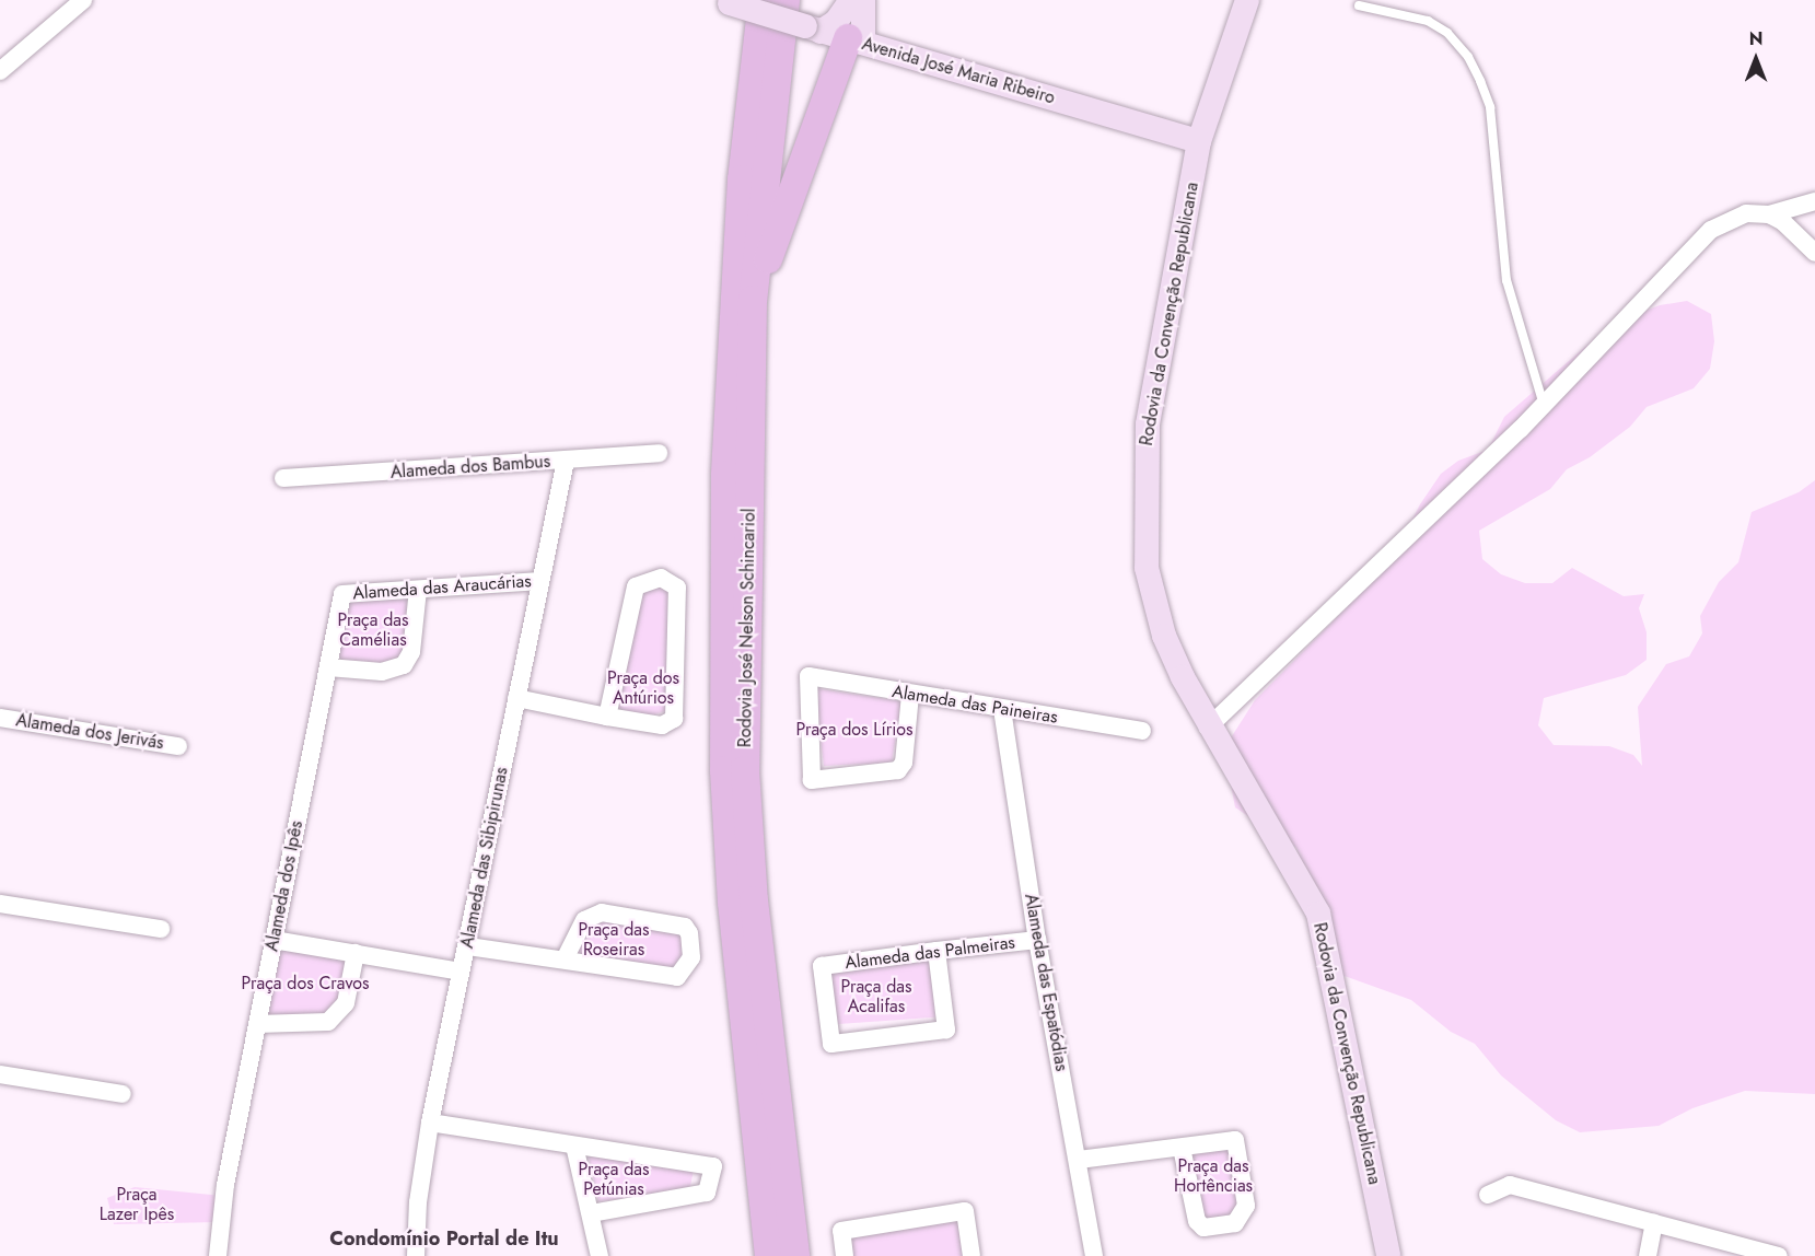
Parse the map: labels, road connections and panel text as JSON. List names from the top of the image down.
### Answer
{
  "streets": {
    "main road": ["Avenida José Maria Ribeiro", "Rodovia da Convenção Republicana", "Rodovia José Nelson Schincariol"],
    "street": [
      "Alameda dos Bambus",
      "Alameda das Araucárias",
      "Alameda das Paineiras",
      "Alameda dos Jerivás",
      "Alameda das Sibipirunas",
      "Alameda dos Ipês",
      "Alameda das Palmeiras",
      "Alameda das Espatódias"
    ]
  },
  "crossings": [
    ["Avenida José Maria Ribeiro", "Rodovia da Convenção Republicana"],
    ["Alameda dos Bambus", "Alameda das Sibipirunas"],
    ["Alameda das Araucárias", "Alameda das Sibipirunas"],
    ["Alameda das Araucárias", "Alameda dos Ipês"],
    ["Alameda das Paineiras", "Alameda das Espatódias"],
    ["Alameda das Palmeiras", "Alameda das Espatódias"]
  ],
  "districts": ["Condomínio Portal de Itu"],
  "parks": [
    "Praça das Camélias",
    "Praça dos Antúrios",
    "Praça dos Lírios",
    "Praça das Roseiras",
    "Praça dos Cravos",
    "Praça das Acalifas",
    "Praça das Hortências",
    "Praça das Petúnias",
    "Praça Lazer Ipês"
  ],
  "north": "top"
}
